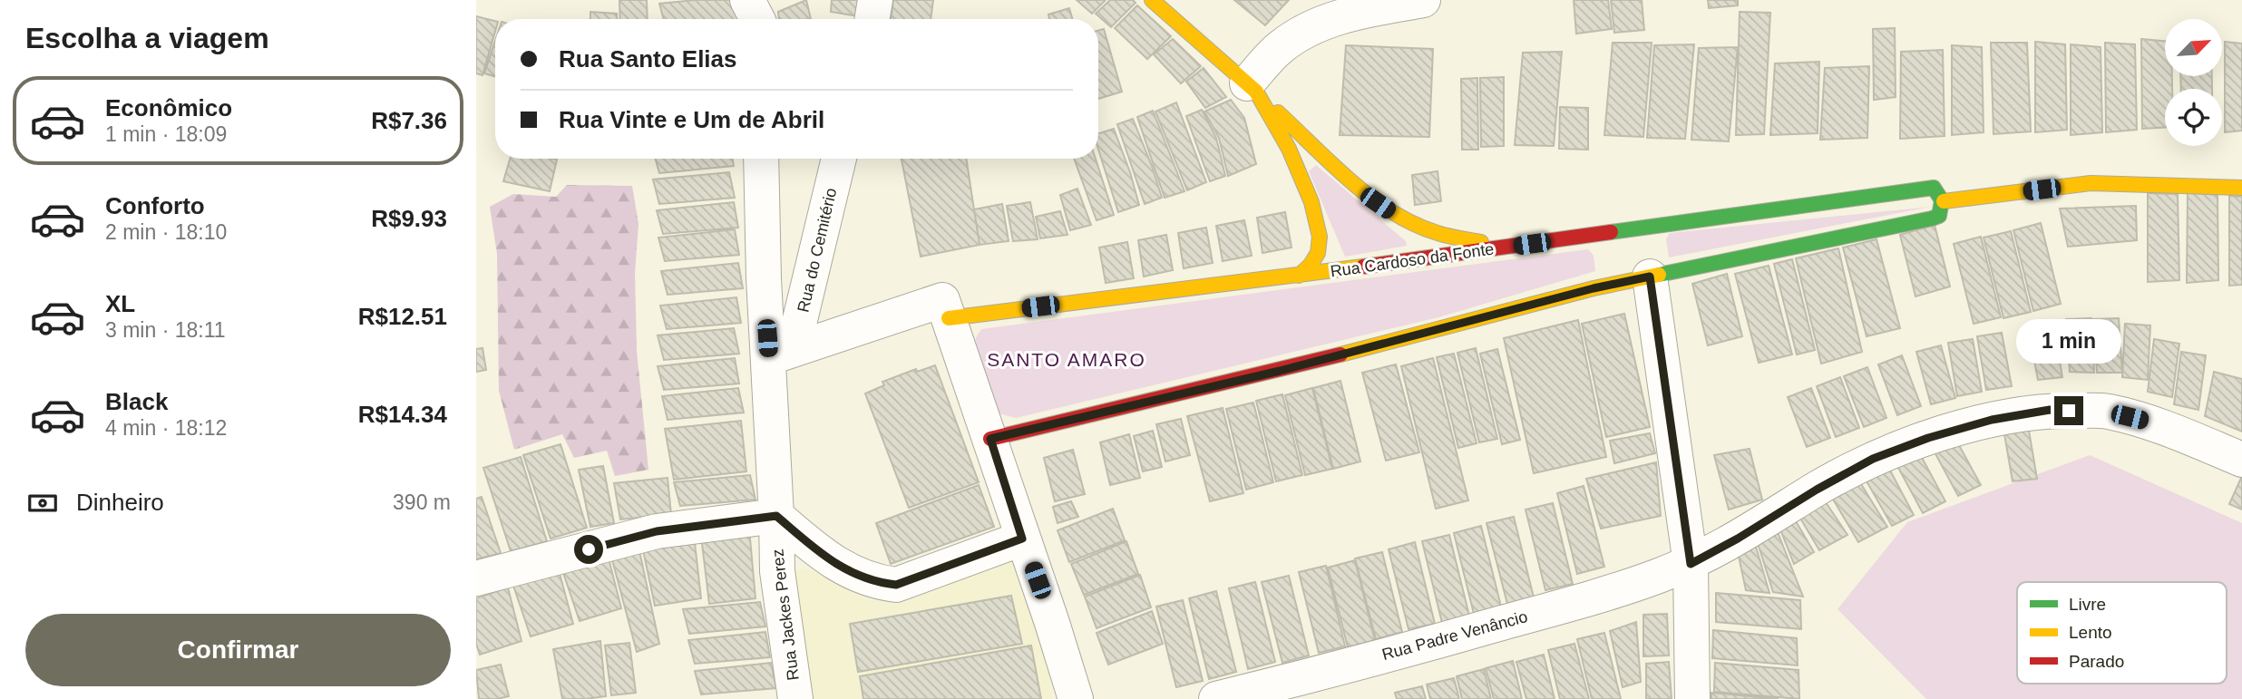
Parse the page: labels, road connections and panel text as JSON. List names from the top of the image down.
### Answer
{
  "streets": {
    "main road": ["Rua Cardoso da Fonte"],
    "street": ["Rua do Cemitério", "Rua Jackes Perez", "Rua Padre Venâncio"]
  },
  "crossings": [
    ["Rua do Cemitério", "Rua Jackes Perez"]
  ],
  "districts": ["SANTO AMARO"],
  "legend": ["Livre", "Lento", "Parado"],
  "north": "top right",
  "page": {
    "heading": "Escolha a viagem",
    "banner": ["Rua Santo Elias", "Rua Vinte e Um de Abril"],
    "list": [
      {
        "name": "Econômico",
        "note": "1 min · 18:09",
        "value": "R$7.36"
      },
      {
        "name": "Conforto",
        "note": "2 min · 18:10",
        "value": "R$9.93"
      },
      {
        "name": "XL",
        "note": "3 min · 18:11",
        "value": "R$12.51"
      },
      {
        "name": "Black",
        "note": "4 min · 18:12",
        "value": "R$14.34"
      }
    ],
    "bubble": "1 min",
    "pay": ["Dinheiro", "390 m"],
    "buttons": "Confirmar"
  }
}
